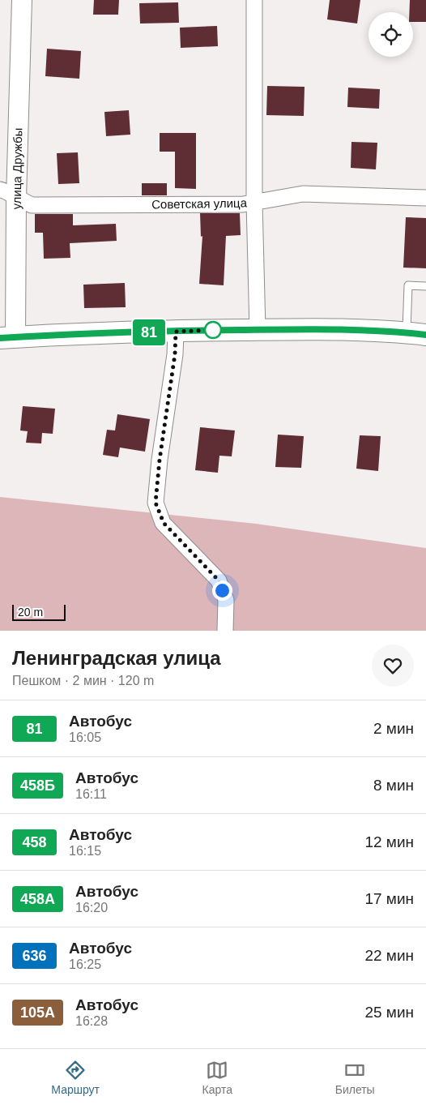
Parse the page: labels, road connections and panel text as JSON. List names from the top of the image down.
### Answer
{
  "streets": {
    "street": ["улица Дружбы", "Советская улица"]
  },
  "crossings": [
    ["улица Дружбы", "Советская улица"]
  ],
  "lines": ["bus line 81"],
  "scale_bar": "20 m",
  "page": {
    "on_map": "81",
    "scale": "20 m",
    "heading": ["Ленинградская улица", "Пешком · 2 мин · 120 m"],
    "list": [
      {
        "mark": "81",
        "name": "Автобус",
        "note": "16:05",
        "value": "2 мин"
      },
      {
        "mark": "458Б",
        "name": "Автобус",
        "note": "16:11",
        "value": "8 мин"
      },
      {
        "mark": "458",
        "name": "Автобус",
        "note": "16:15",
        "value": "12 мин"
      },
      {
        "mark": "458А",
        "name": "Автобус",
        "note": "16:20",
        "value": "17 мин"
      },
      {
        "mark": "636",
        "name": "Автобус",
        "note": "16:25",
        "value": "22 мин"
      },
      {
        "mark": "105А",
        "name": "Автобус",
        "note": "16:28",
        "value": "25 мин"
      }
    ],
    "tabs": ["Маршрут", "Карта", "Билеты"]
  }
}
